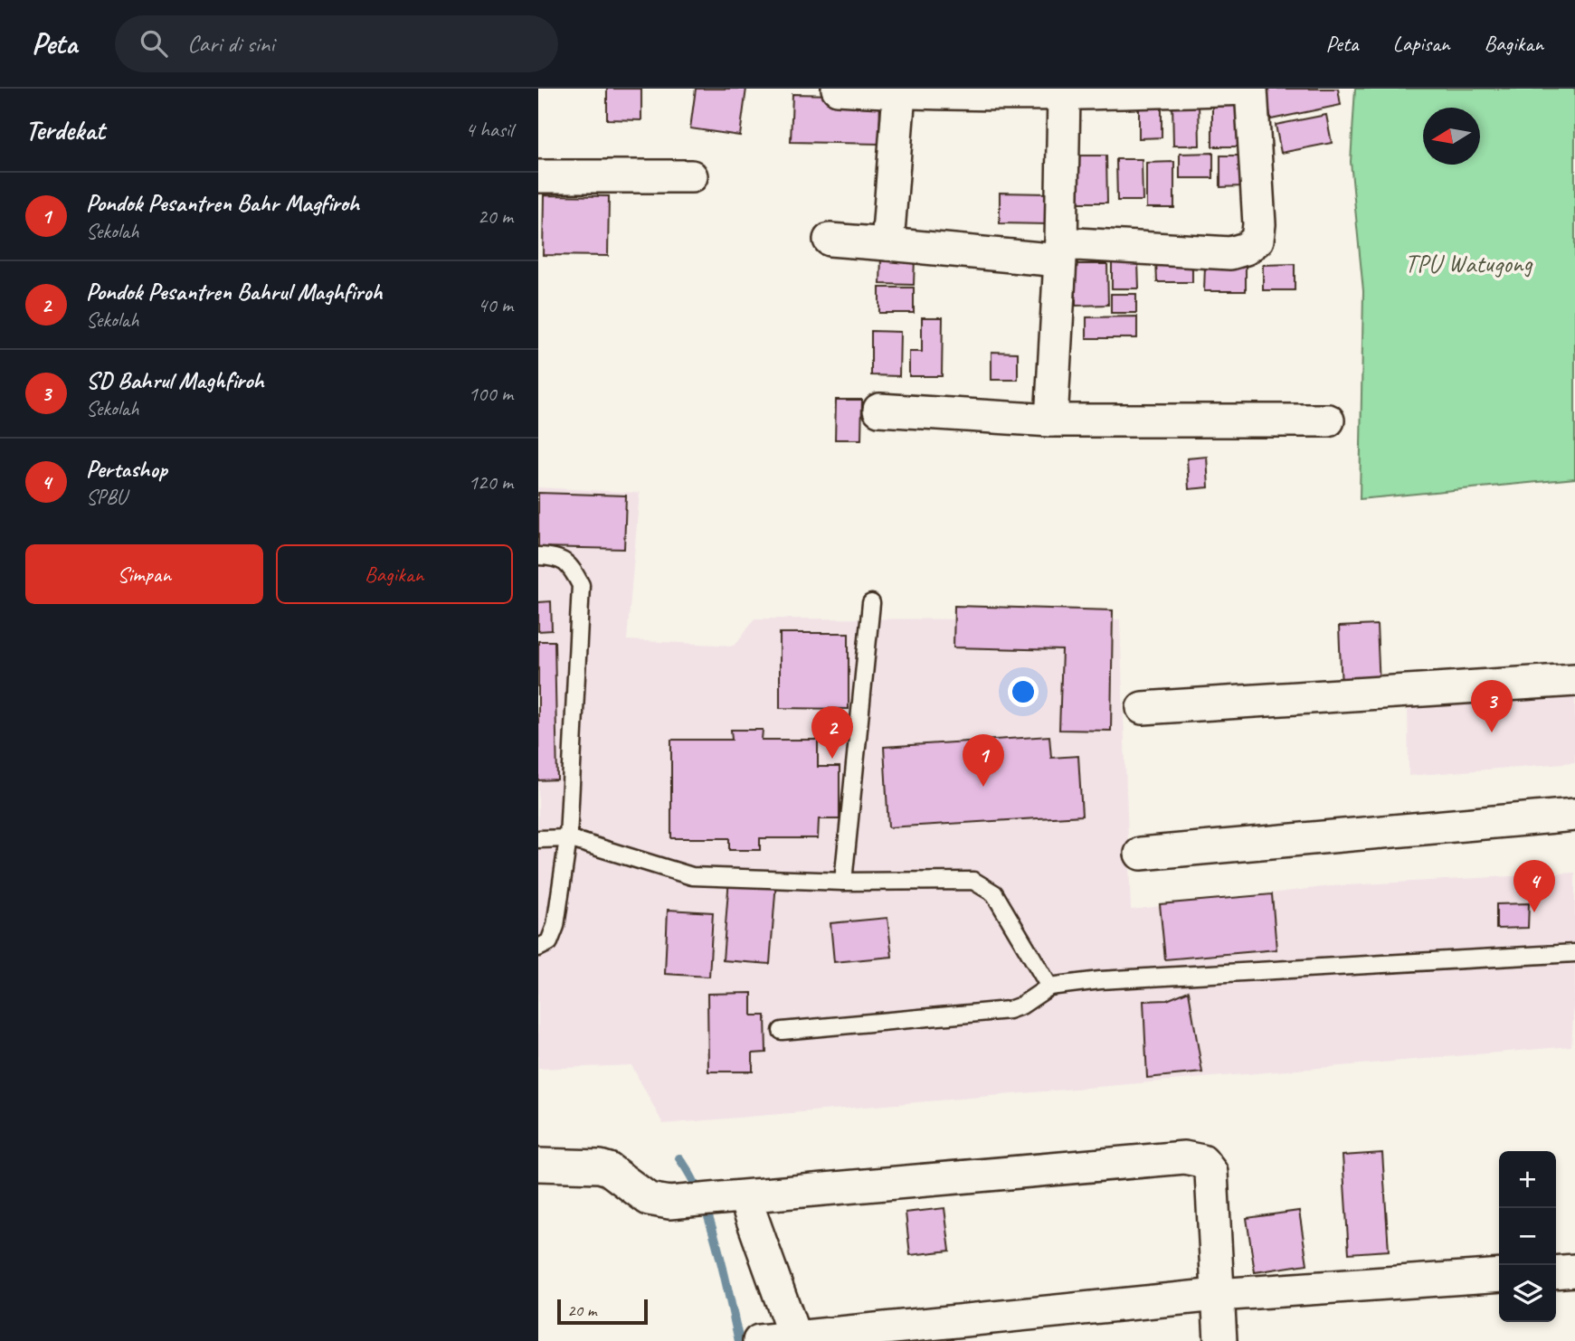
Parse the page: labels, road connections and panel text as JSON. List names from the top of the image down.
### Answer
{
  "parks": ["TPU Watugong"],
  "scale_bar": "20 m",
  "north": "left",
  "page": {
    "header": "Peta",
    "search": "Cari di sini",
    "nav": ["Peta", "Lapisan", "Bagikan"],
    "heading": ["Terdekat", "4 hasil"],
    "list": [
      {
        "mark": "1",
        "name": "Pondok Pesantren Bahr Magfiroh",
        "note": "Sekolah",
        "value": "20 m"
      },
      {
        "mark": "2",
        "name": "Pondok Pesantren Bahrul Maghfiroh",
        "note": "Sekolah",
        "value": "40 m"
      },
      {
        "mark": "3",
        "name": "SD Bahrul Maghfiroh",
        "note": "Sekolah",
        "value": "100 m"
      },
      {
        "mark": "4",
        "name": "Pertashop",
        "note": "SPBU",
        "value": "120 m"
      }
    ],
    "buttons": ["Simpan", "Bagikan"],
    "pins": [
      "3",
      "2",
      "1",
      "4"
    ],
    "map_buttons": ["+", "−"],
    "scale": "20 m"
  }
}
